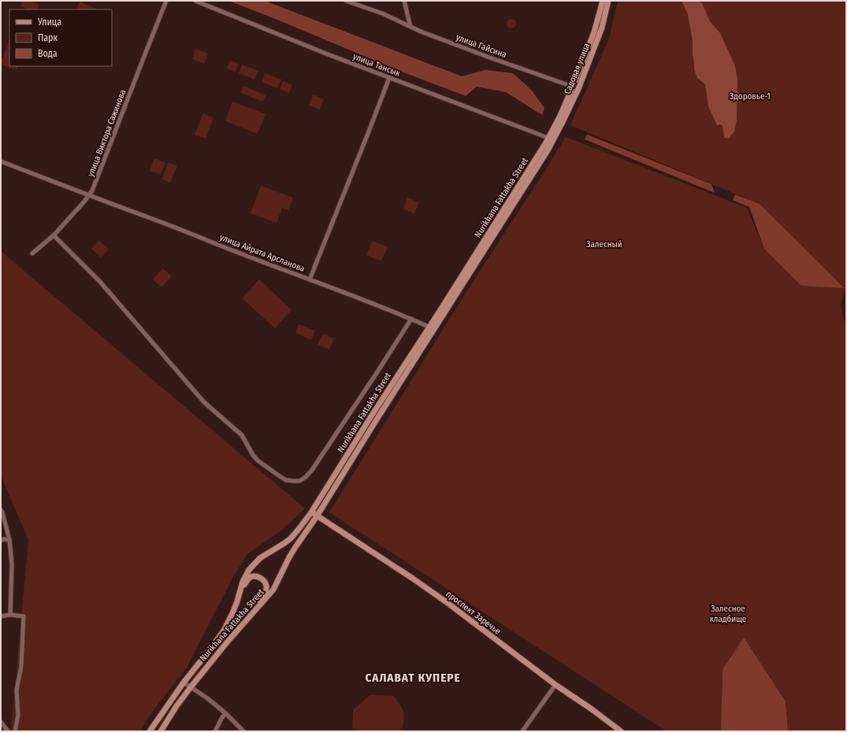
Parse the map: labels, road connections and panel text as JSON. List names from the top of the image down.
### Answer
{
  "streets": {
    "street": [
      "улица Гайсина",
      "улица Тансык",
      "Садовая улица",
      "улица Виктора Сажинова",
      "Nurikhana Fattakha Street",
      "улица Айрата Арсланова",
      "проспект Заречье"
    ]
  },
  "crossings": [
    ["улица Гайсина", "Садовая улица"],
    ["улица Тансык", "Садовая улица"],
    ["улица Тансык", "Nurikhana Fattakha Street"],
    ["Садовая улица", "Nurikhana Fattakha Street"],
    ["улица Виктора Сажинова", "улица Айрата Арсланова"],
    ["Nurikhana Fattakha Street", "улица Айрата Арсланова"],
    ["Nurikhana Fattakha Street", "проспект Заречье"]
  ],
  "districts": ["САЛАВАТ КУПЕРЕ"],
  "parks": ["Здоровье-1", "Залесный", "Залесное кладбище"],
  "legend": ["Улица", "Парк", "Вода"]
}
